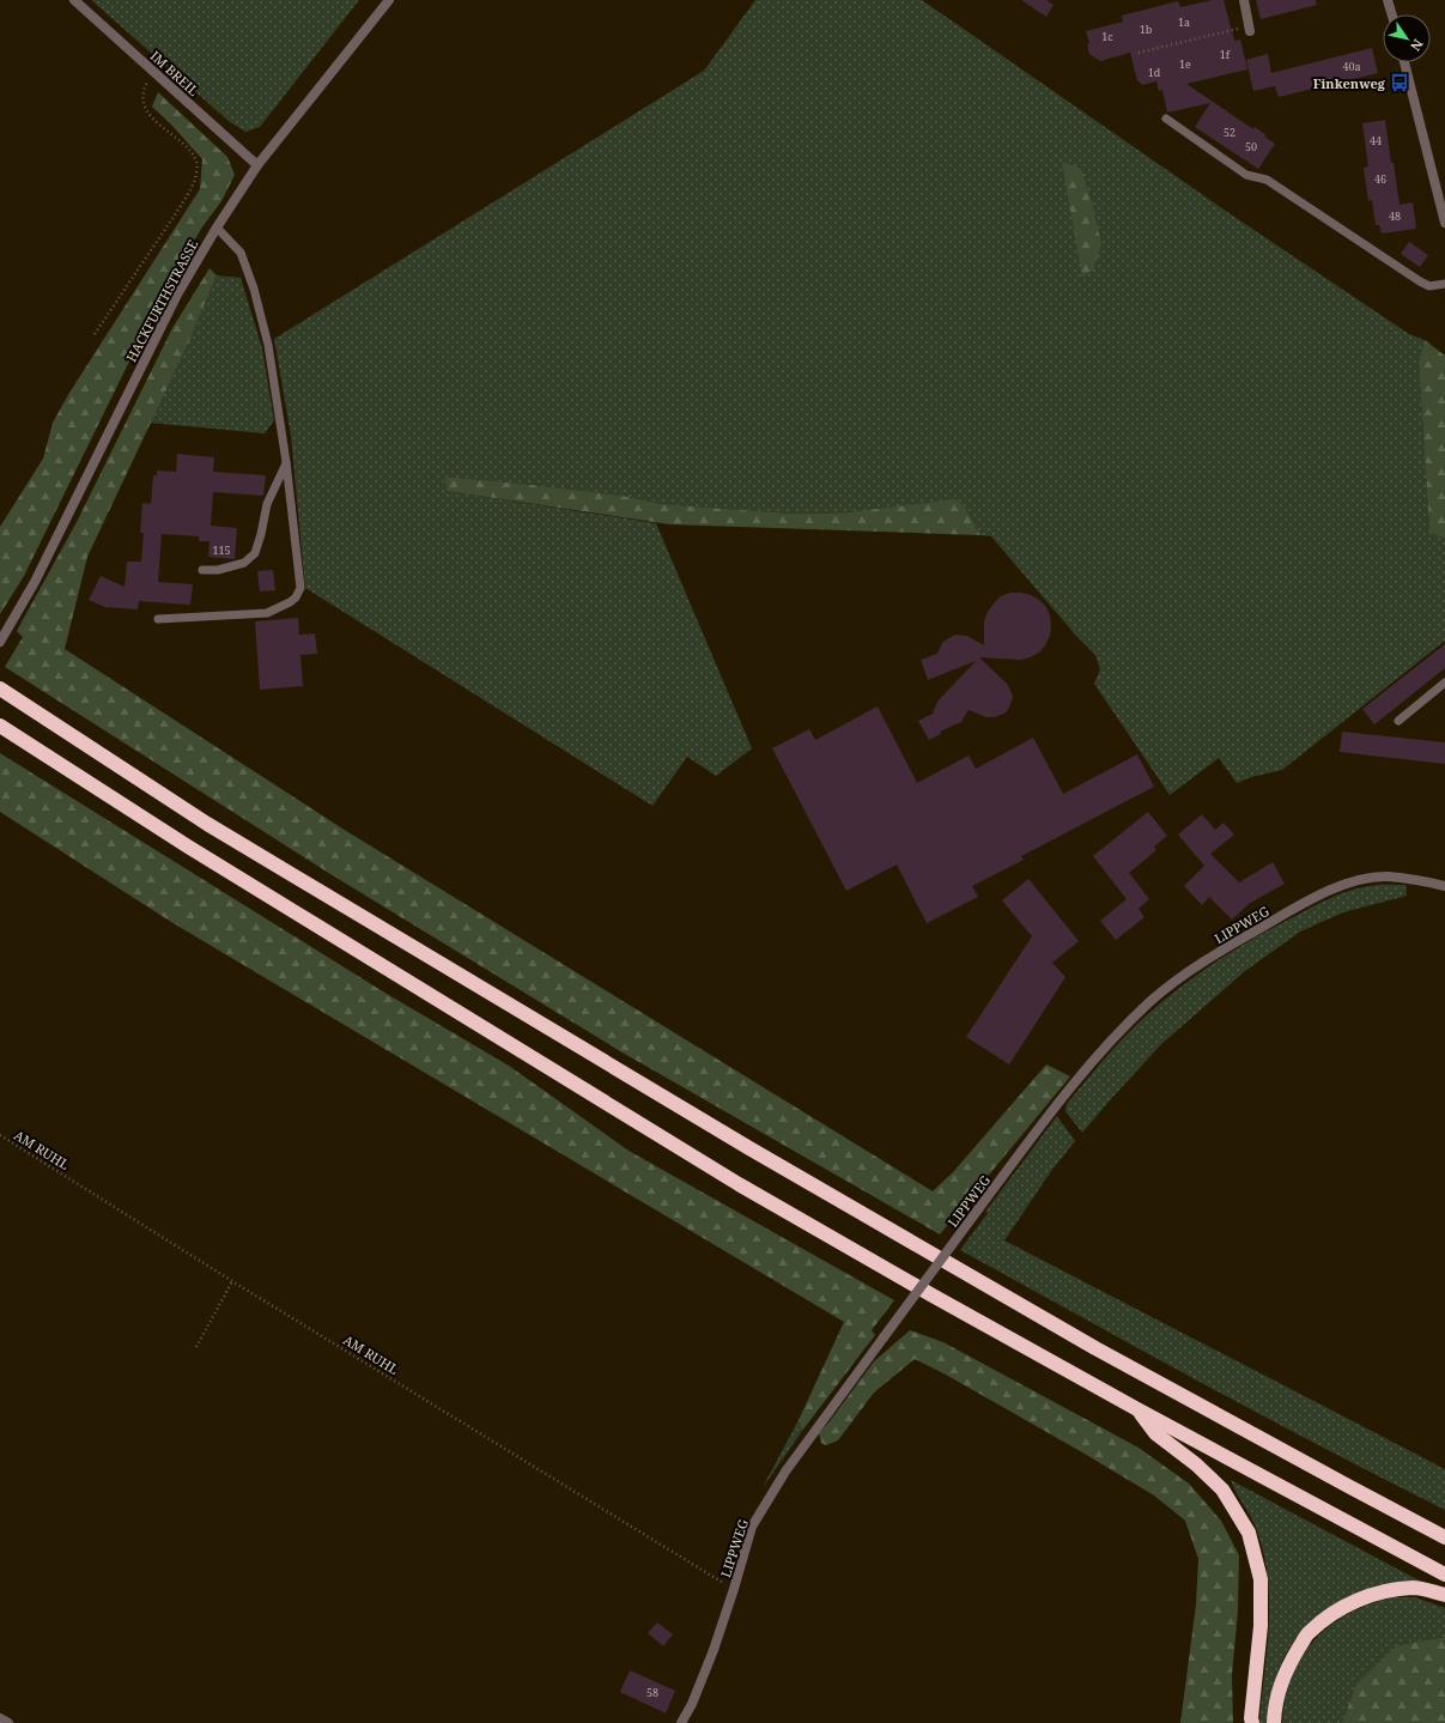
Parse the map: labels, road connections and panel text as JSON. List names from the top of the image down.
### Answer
{
  "streets": {
    "street": ["IM BREIL", "HACKFURTHSTRASSE", "LIPPWEG"],
    "path": ["AM RUHL"]
  },
  "crossings": [
    ["IM BREIL", "HACKFURTHSTRASSE"],
    ["LIPPWEG", "AM RUHL"]
  ],
  "places": {
    "bus stop": ["Finkenweg"]
  },
  "house_numbers": [
    "1a",
    "1b",
    "1c",
    "1f",
    "1e",
    "40a",
    "1d",
    "52",
    "44",
    "50",
    "46",
    "48",
    "115",
    "58"
  ],
  "north": "bottom right"
}
